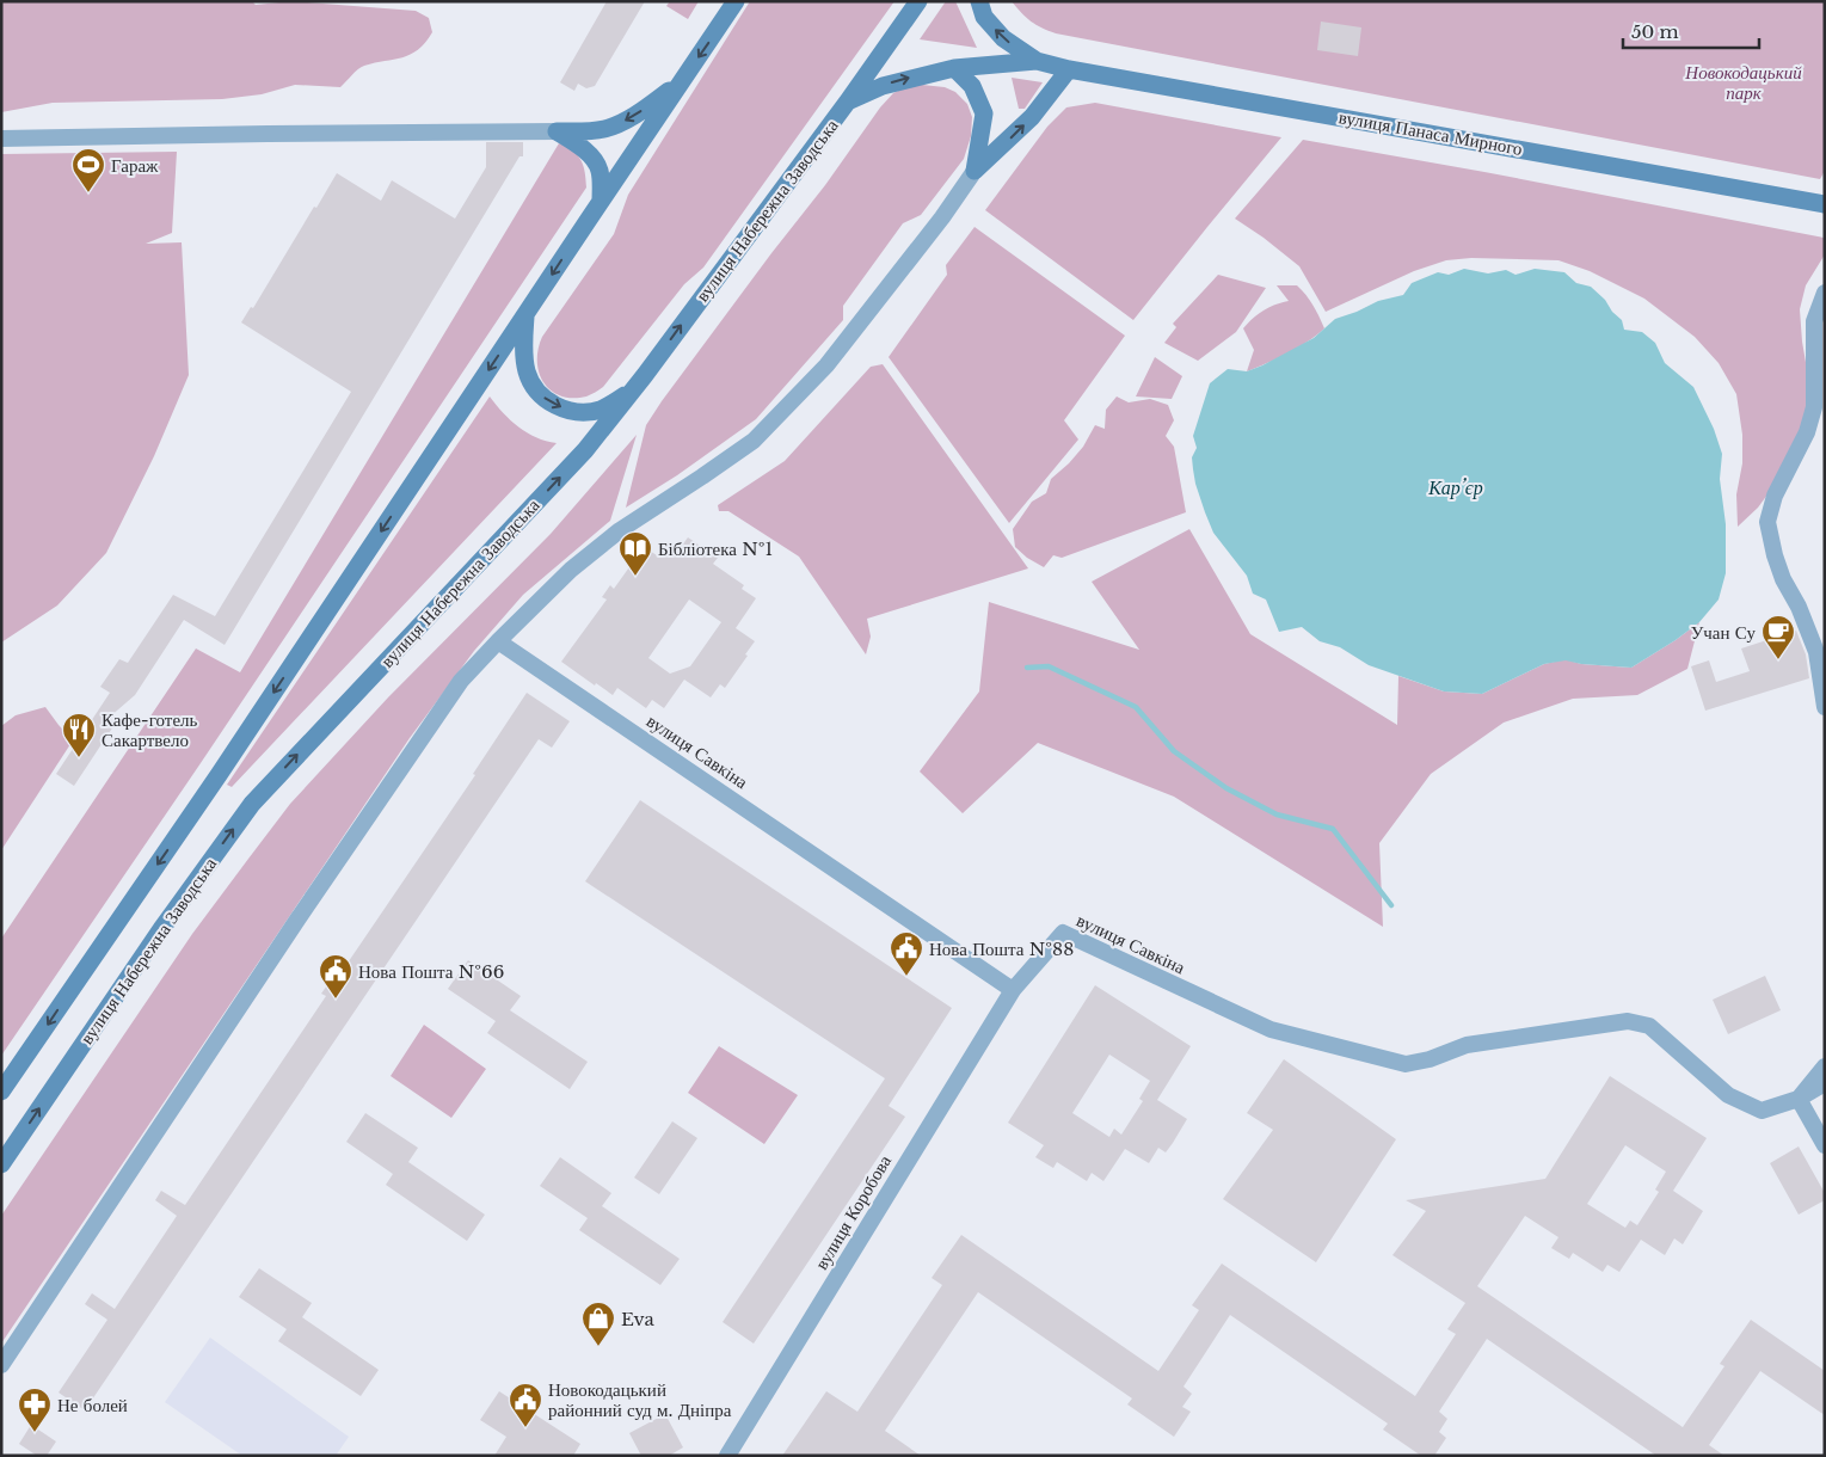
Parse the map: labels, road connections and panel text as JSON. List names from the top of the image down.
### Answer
{
  "streets": {
    "main road": ["вулиця Панаса Мирного", "вулиця Набережна Заводська"],
    "street": ["вулиця Савкіна", "вулиця Коробова"]
  },
  "crossings": [
    ["вулиця Савкіна", "вулиця Коробова"]
  ],
  "water": ["Кар’єр"],
  "parks": ["Новокодацький парк"],
  "places": {
    "sports": ["Гараж"],
    "library": ["Бібліотека №1"],
    "cafe": ["Учан Су"],
    "restaurant": ["Кафе-готель Сакартвело"],
    "public building": ["Нова Пошта №88", "Нова Пошта №66", "Новокодацький районний суд м. Дніпра"],
    "shop": ["Eva"],
    "pharmacy": ["Не болей"]
  },
  "scale_bar": "50 m"
}
